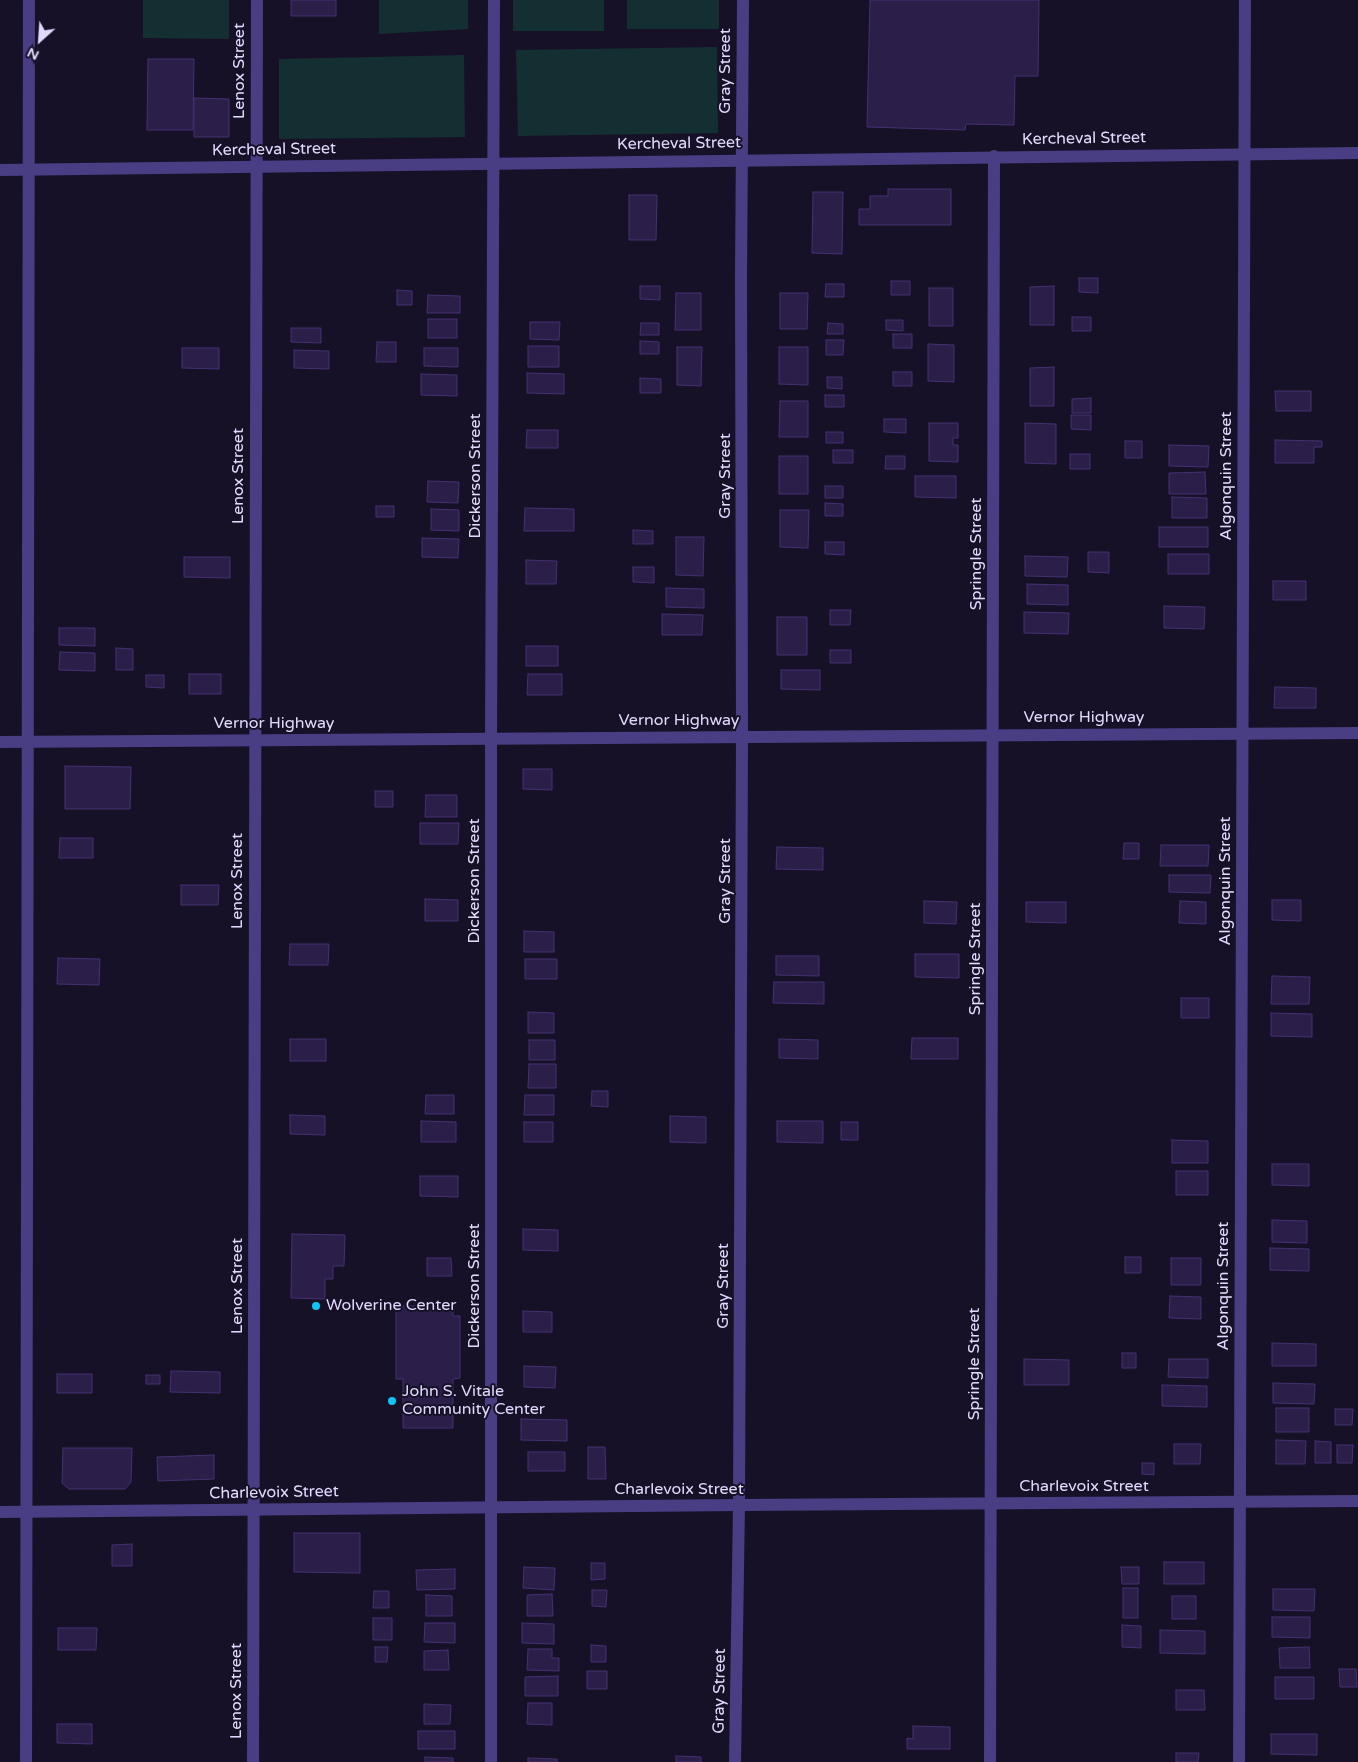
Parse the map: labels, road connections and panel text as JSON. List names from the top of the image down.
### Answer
{
  "streets": {
    "street": [
      "Lenox Street",
      "Gray Street",
      "Kercheval Street",
      "Dickerson Street",
      "Algonquin Street",
      "Springle Street",
      "Vernor Highway",
      "Charlevoix Street"
    ]
  },
  "crossings": [
    ["Lenox Street", "Kercheval Street"],
    ["Lenox Street", "Vernor Highway"],
    ["Lenox Street", "Charlevoix Street"],
    ["Gray Street", "Kercheval Street"],
    ["Gray Street", "Vernor Highway"],
    ["Gray Street", "Charlevoix Street"],
    ["Kercheval Street", "Dickerson Street"],
    ["Kercheval Street", "Algonquin Street"],
    ["Kercheval Street", "Springle Street"],
    ["Dickerson Street", "Vernor Highway"],
    ["Dickerson Street", "Charlevoix Street"],
    ["Algonquin Street", "Vernor Highway"],
    ["Algonquin Street", "Charlevoix Street"],
    ["Springle Street", "Vernor Highway"],
    ["Springle Street", "Charlevoix Street"]
  ],
  "places": ["Wolverine Center", "John S. Vitale Community Center"],
  "north": "bottom left"
}
